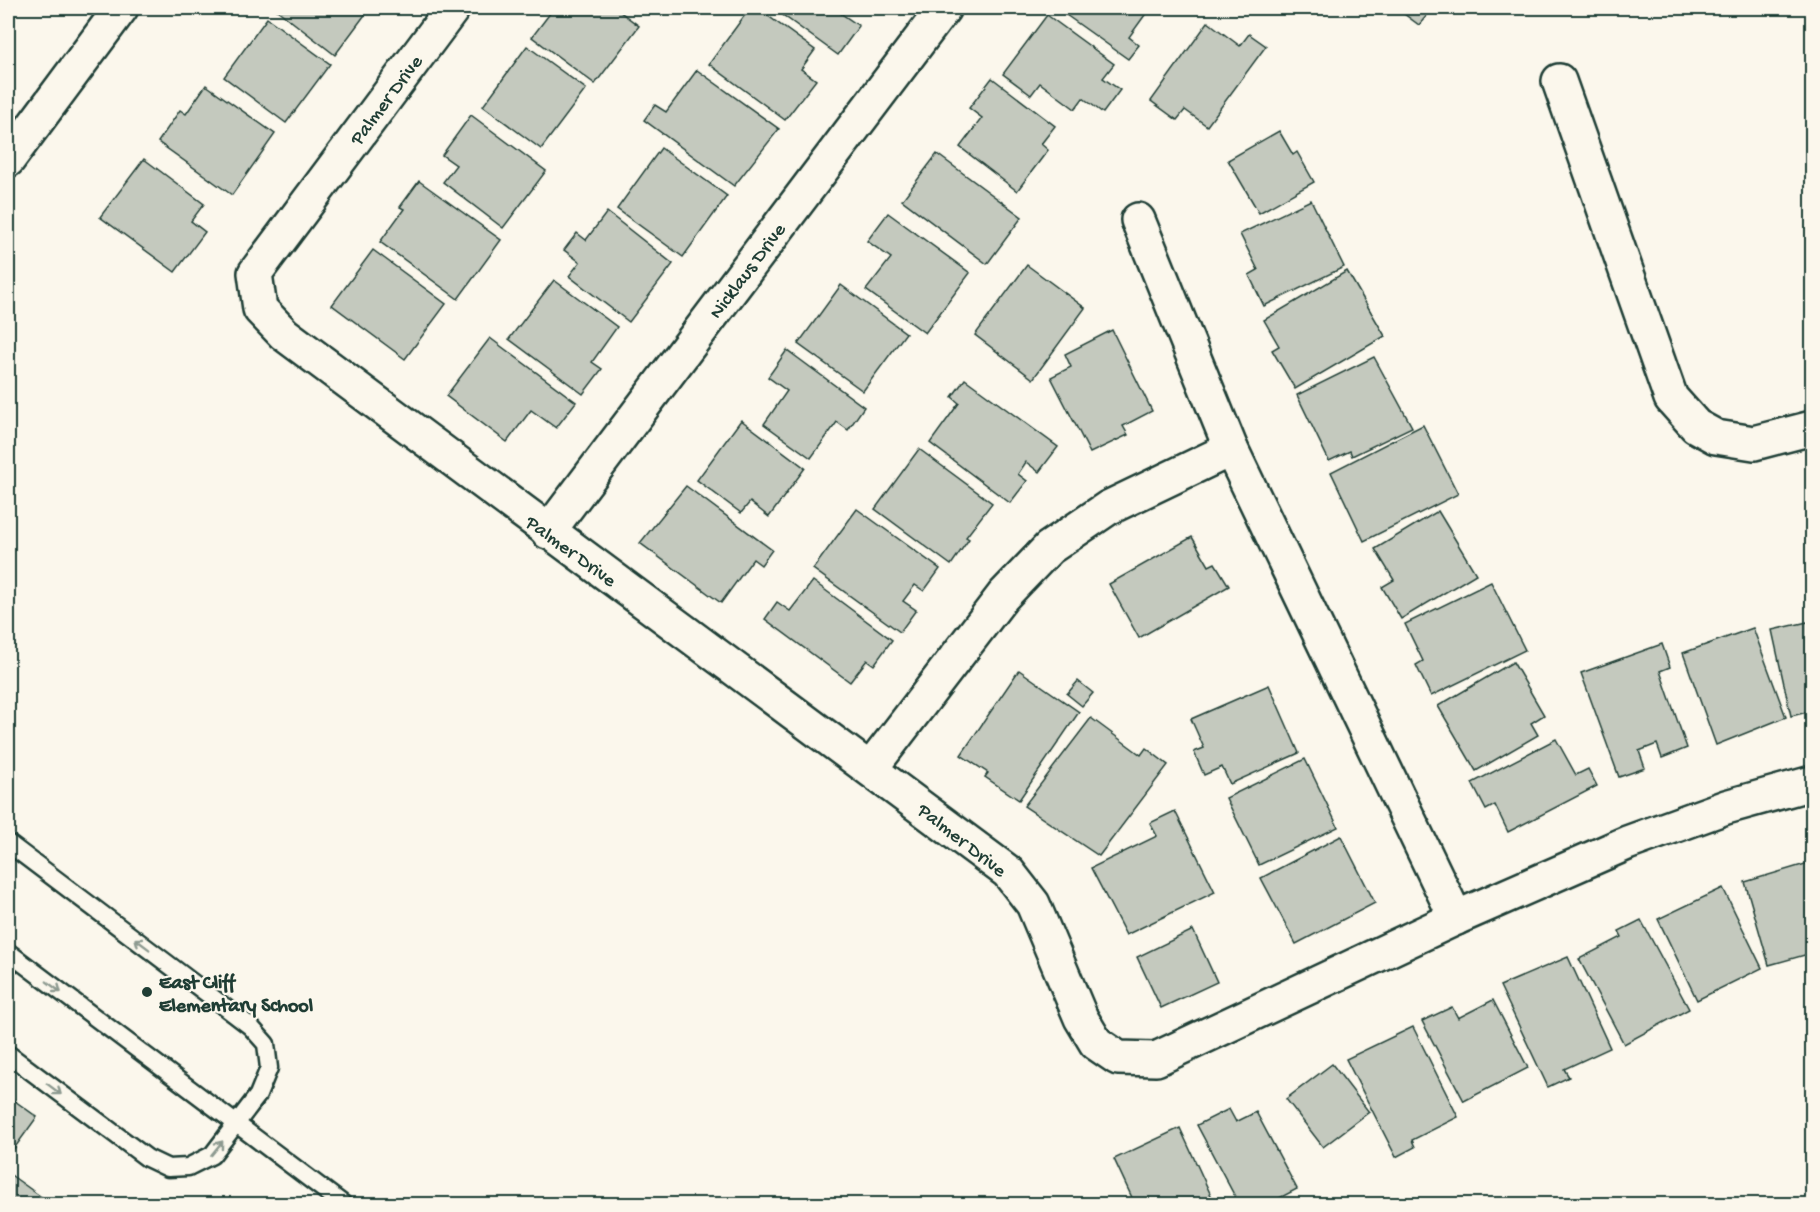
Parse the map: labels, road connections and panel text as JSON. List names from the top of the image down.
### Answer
{
  "streets": {
    "street": ["Palmer Drive", "Nicklaus Drive"]
  },
  "crossings": [
    ["Palmer Drive", "Nicklaus Drive"]
  ],
  "places": ["East Cliff Elementary School"]
}
